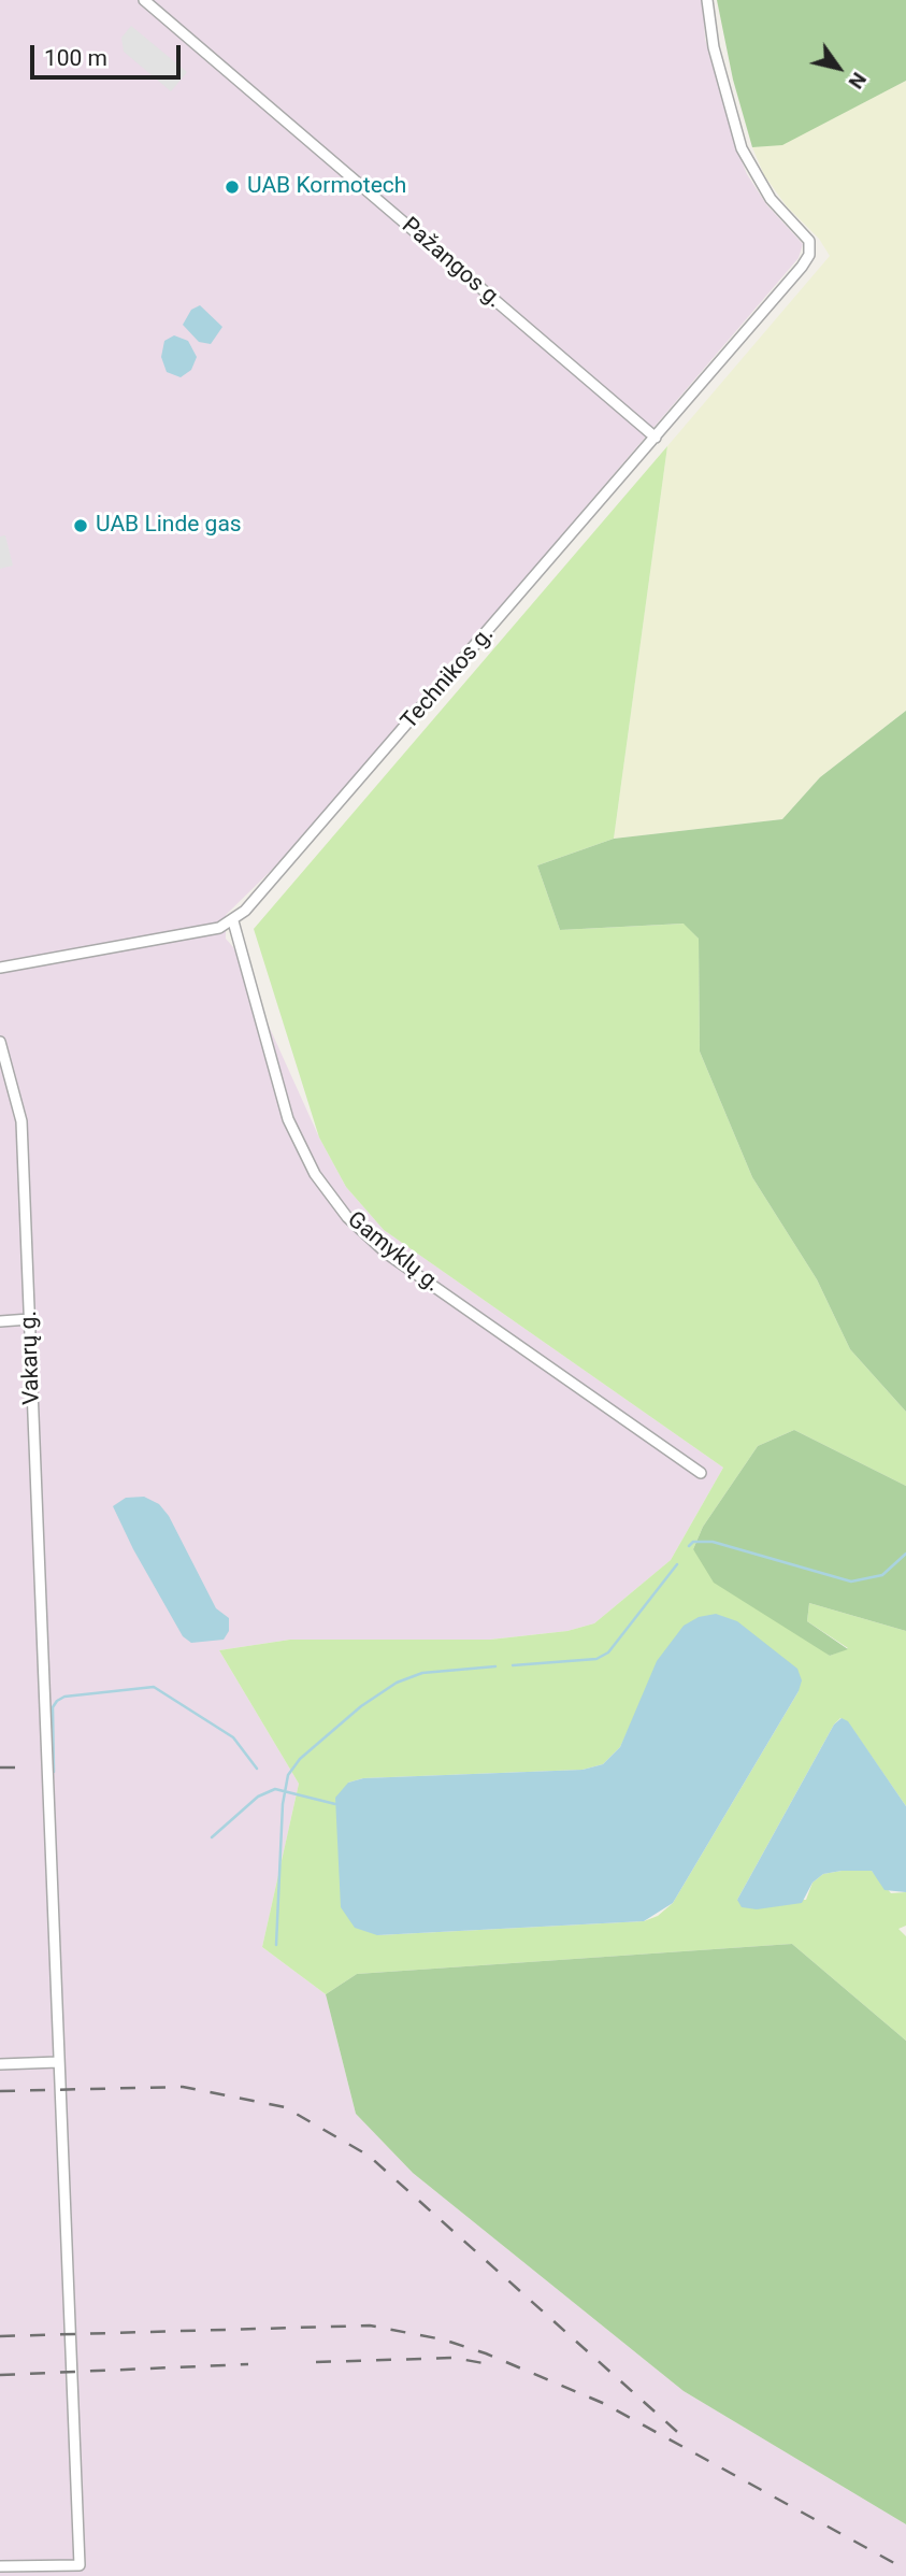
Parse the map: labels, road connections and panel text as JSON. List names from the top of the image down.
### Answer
{
  "streets": {
    "street": [
      "Pažangos g.",
      "Technikos g.",
      "Gamyklų g.",
      "Vakarų g."
    ]
  },
  "crossings": [
    ["Pažangos g.", "Technikos g."],
    ["Technikos g.", "Gamyklų g."]
  ],
  "places": ["UAB Kormotech", "UAB Linde gas"],
  "scale_bar": "100 m",
  "north": "bottom right"
}
